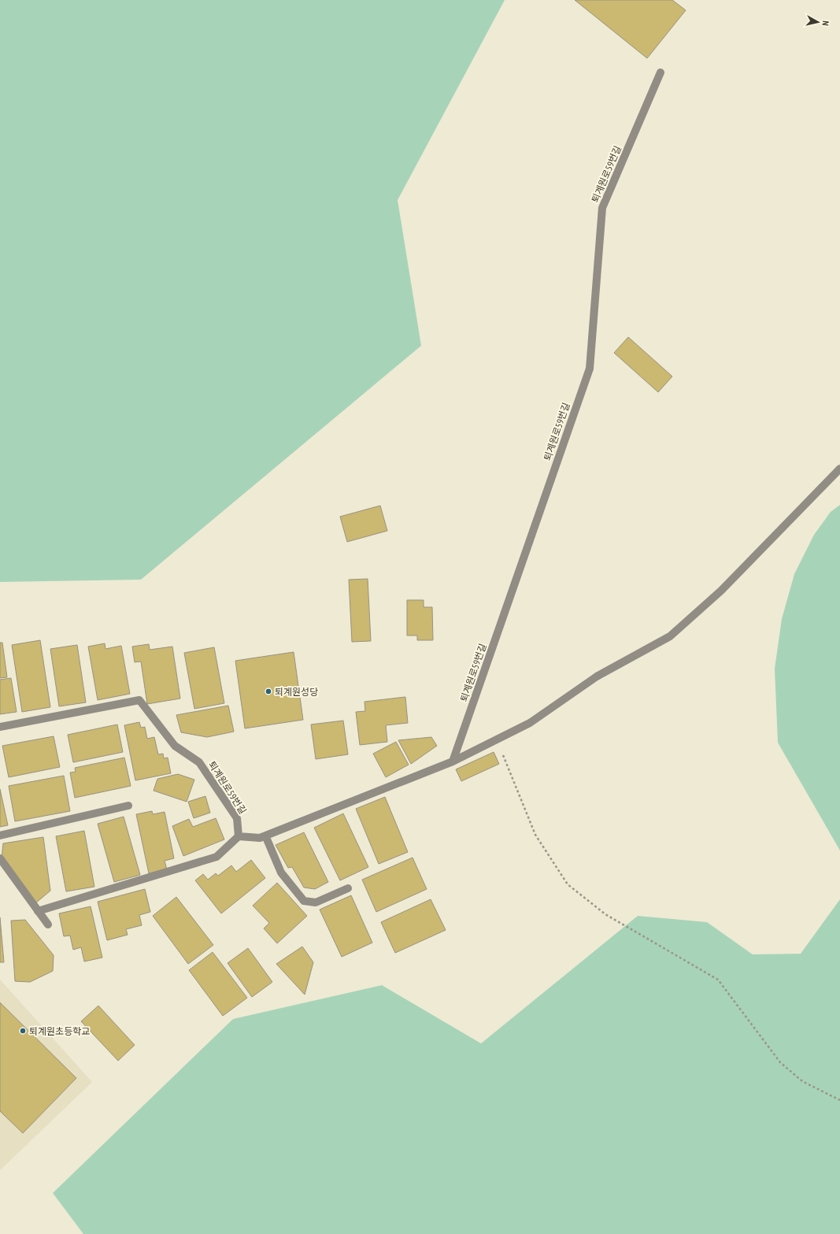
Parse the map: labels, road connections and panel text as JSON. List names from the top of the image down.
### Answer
{
  "streets": {
    "street": ["퇴계원로59번길"]
  },
  "places": ["퇴계원성당", "퇴계원초등학교"],
  "north": "right"
}
